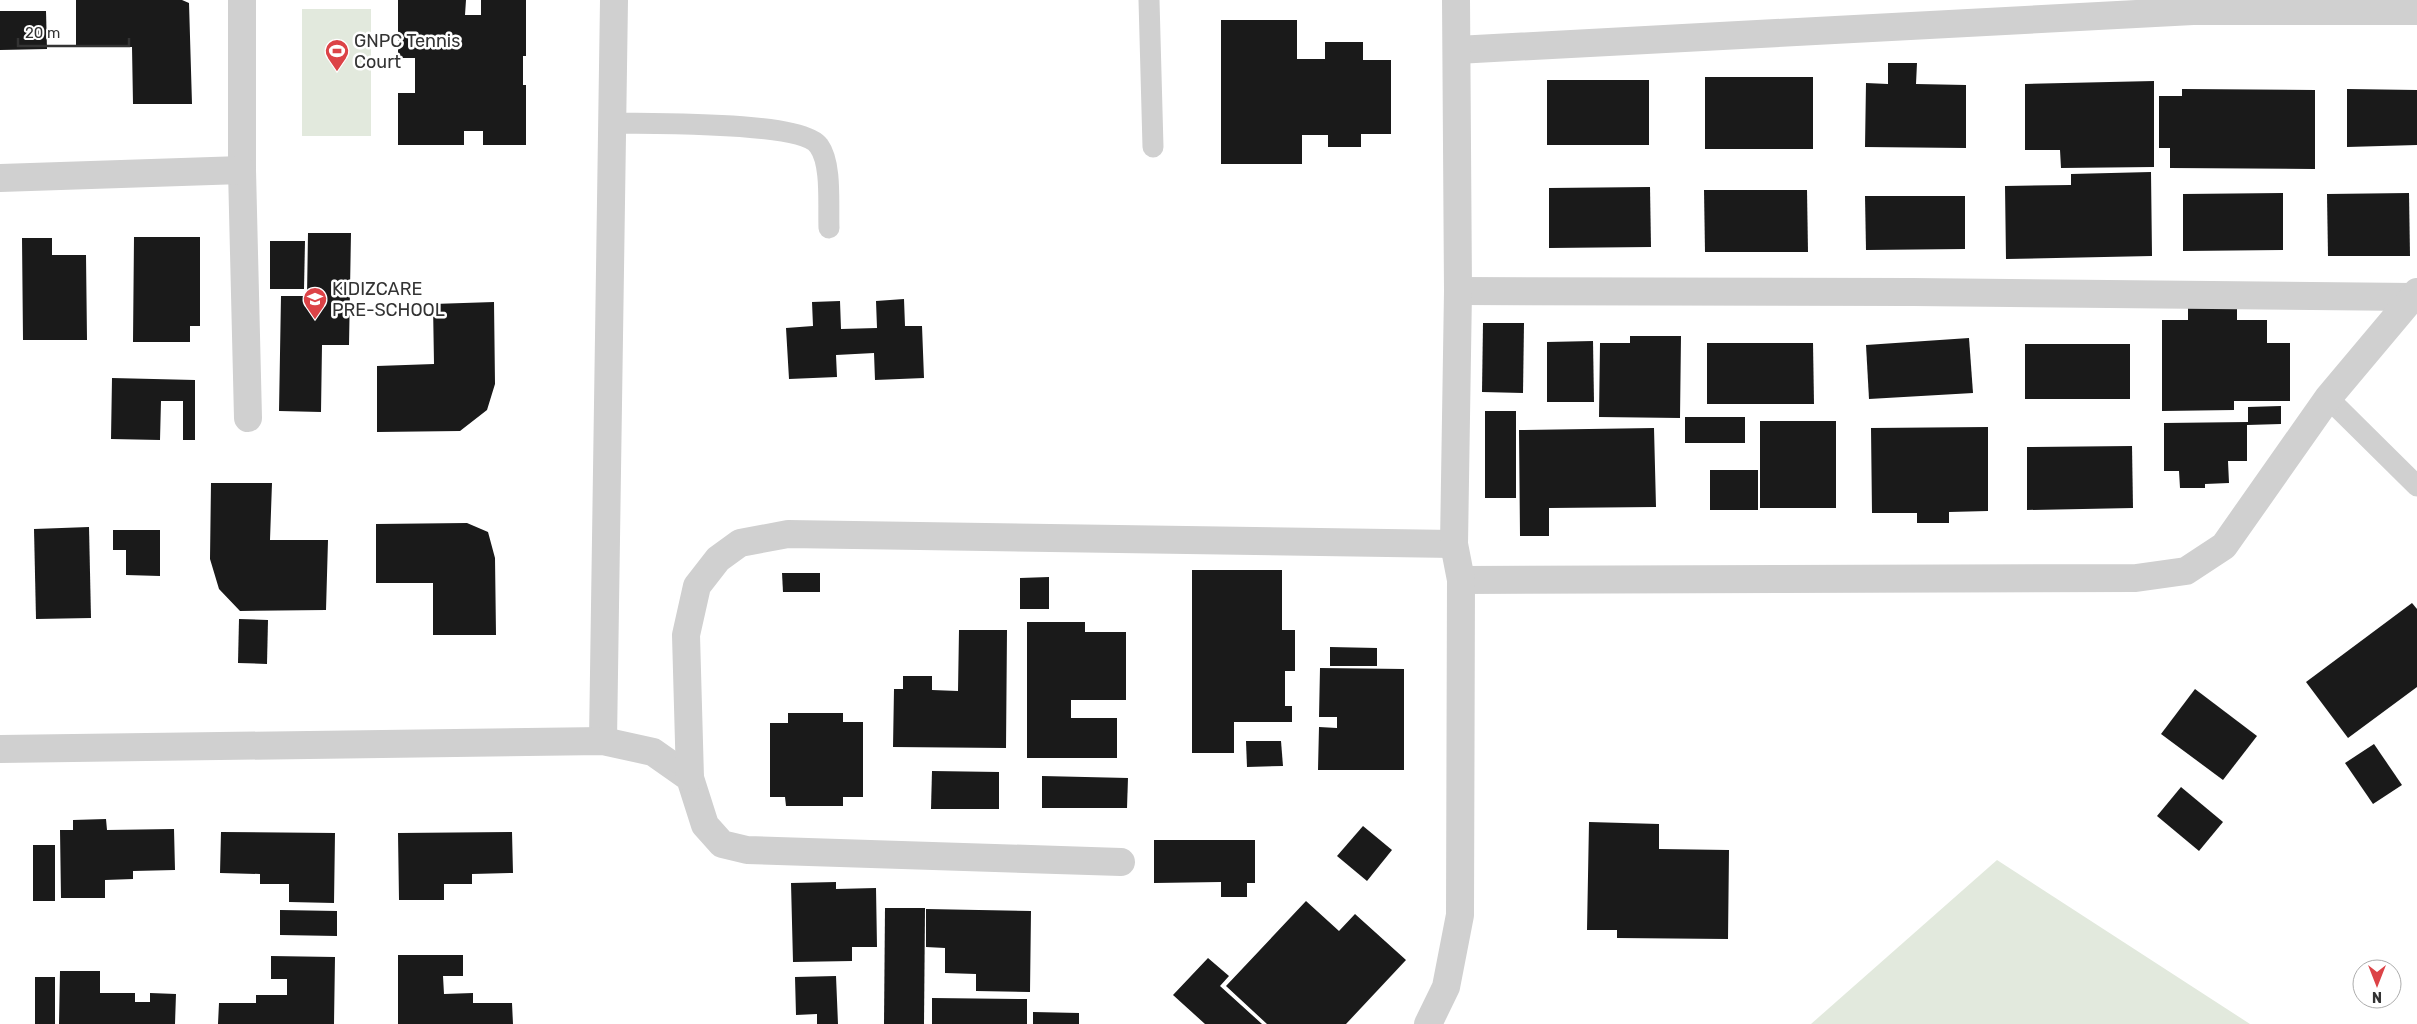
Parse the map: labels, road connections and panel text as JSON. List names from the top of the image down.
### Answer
{
  "places": {
    "sports": ["GNPC Tennis Court"],
    "school or university": ["KIDIZCARE PRE-SCHOOL"]
  },
  "scale_bar": "20 m",
  "north": "bottom"
}
